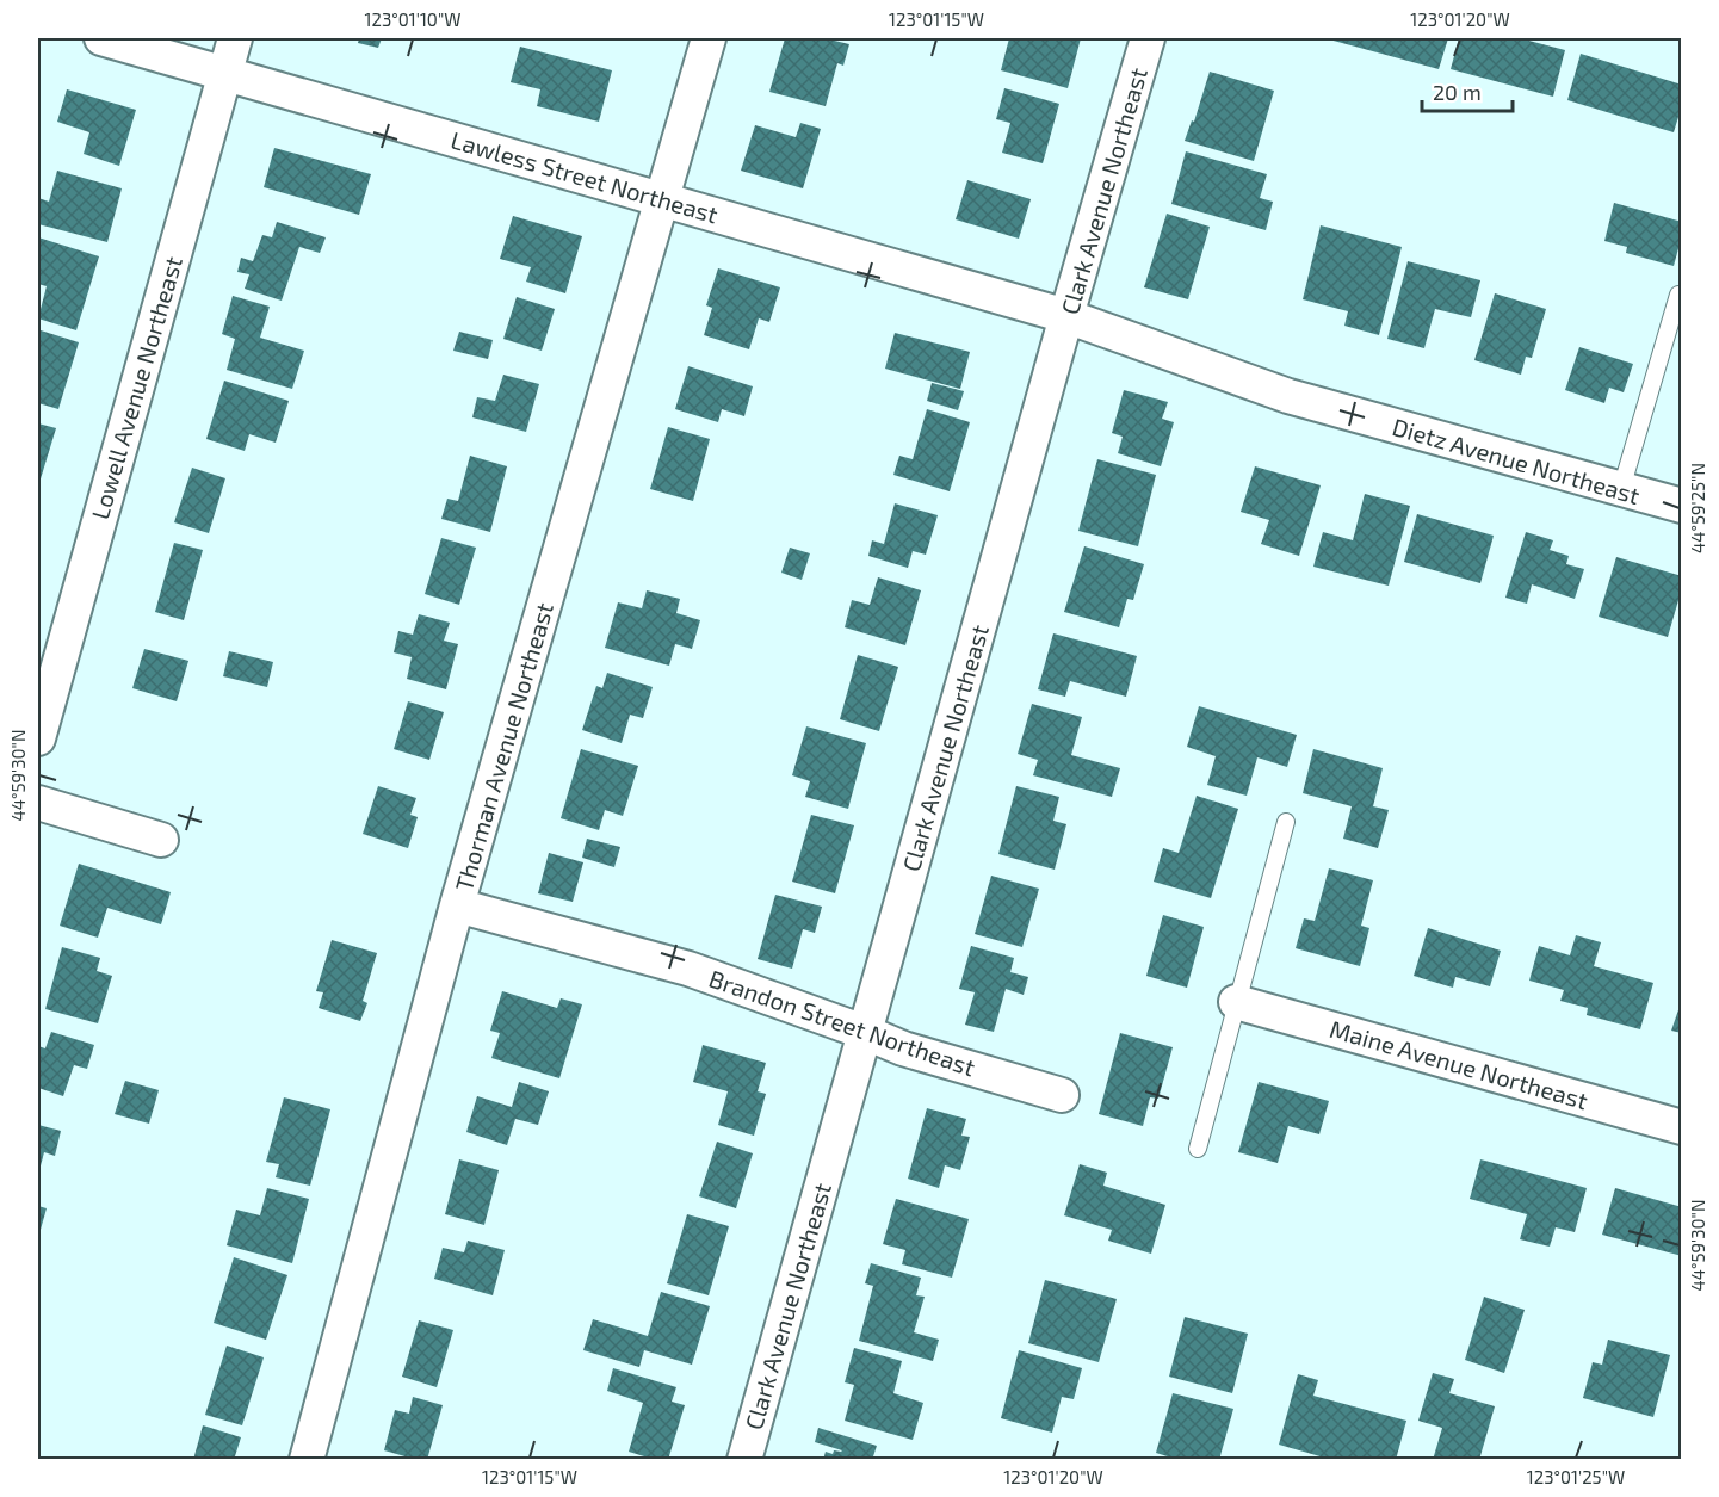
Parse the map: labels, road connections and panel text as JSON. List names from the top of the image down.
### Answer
{
  "streets": {
    "street": [
      "Lawless Street Northeast",
      "Clark Avenue Northeast",
      "Lowell Avenue Northeast",
      "Dietz Avenue Northeast",
      "Thorman Avenue Northeast",
      "Brandon Street Northeast",
      "Maine Avenue Northeast"
    ]
  },
  "crossings": [
    ["Lawless Street Northeast", "Clark Avenue Northeast"],
    ["Lawless Street Northeast", "Lowell Avenue Northeast"],
    ["Lawless Street Northeast", "Dietz Avenue Northeast"],
    ["Lawless Street Northeast", "Thorman Avenue Northeast"],
    ["Clark Avenue Northeast", "Dietz Avenue Northeast"],
    ["Clark Avenue Northeast", "Brandon Street Northeast"],
    ["Thorman Avenue Northeast", "Brandon Street Northeast"]
  ],
  "scale_bar": "20 m",
  "coordinates": [
    "123°01'10\"W",
    "123°01'15\"W",
    "123°01'20\"W",
    "44°59'25\"N",
    "44°59'30\"N",
    "123°01'25\"W"
  ]
}
